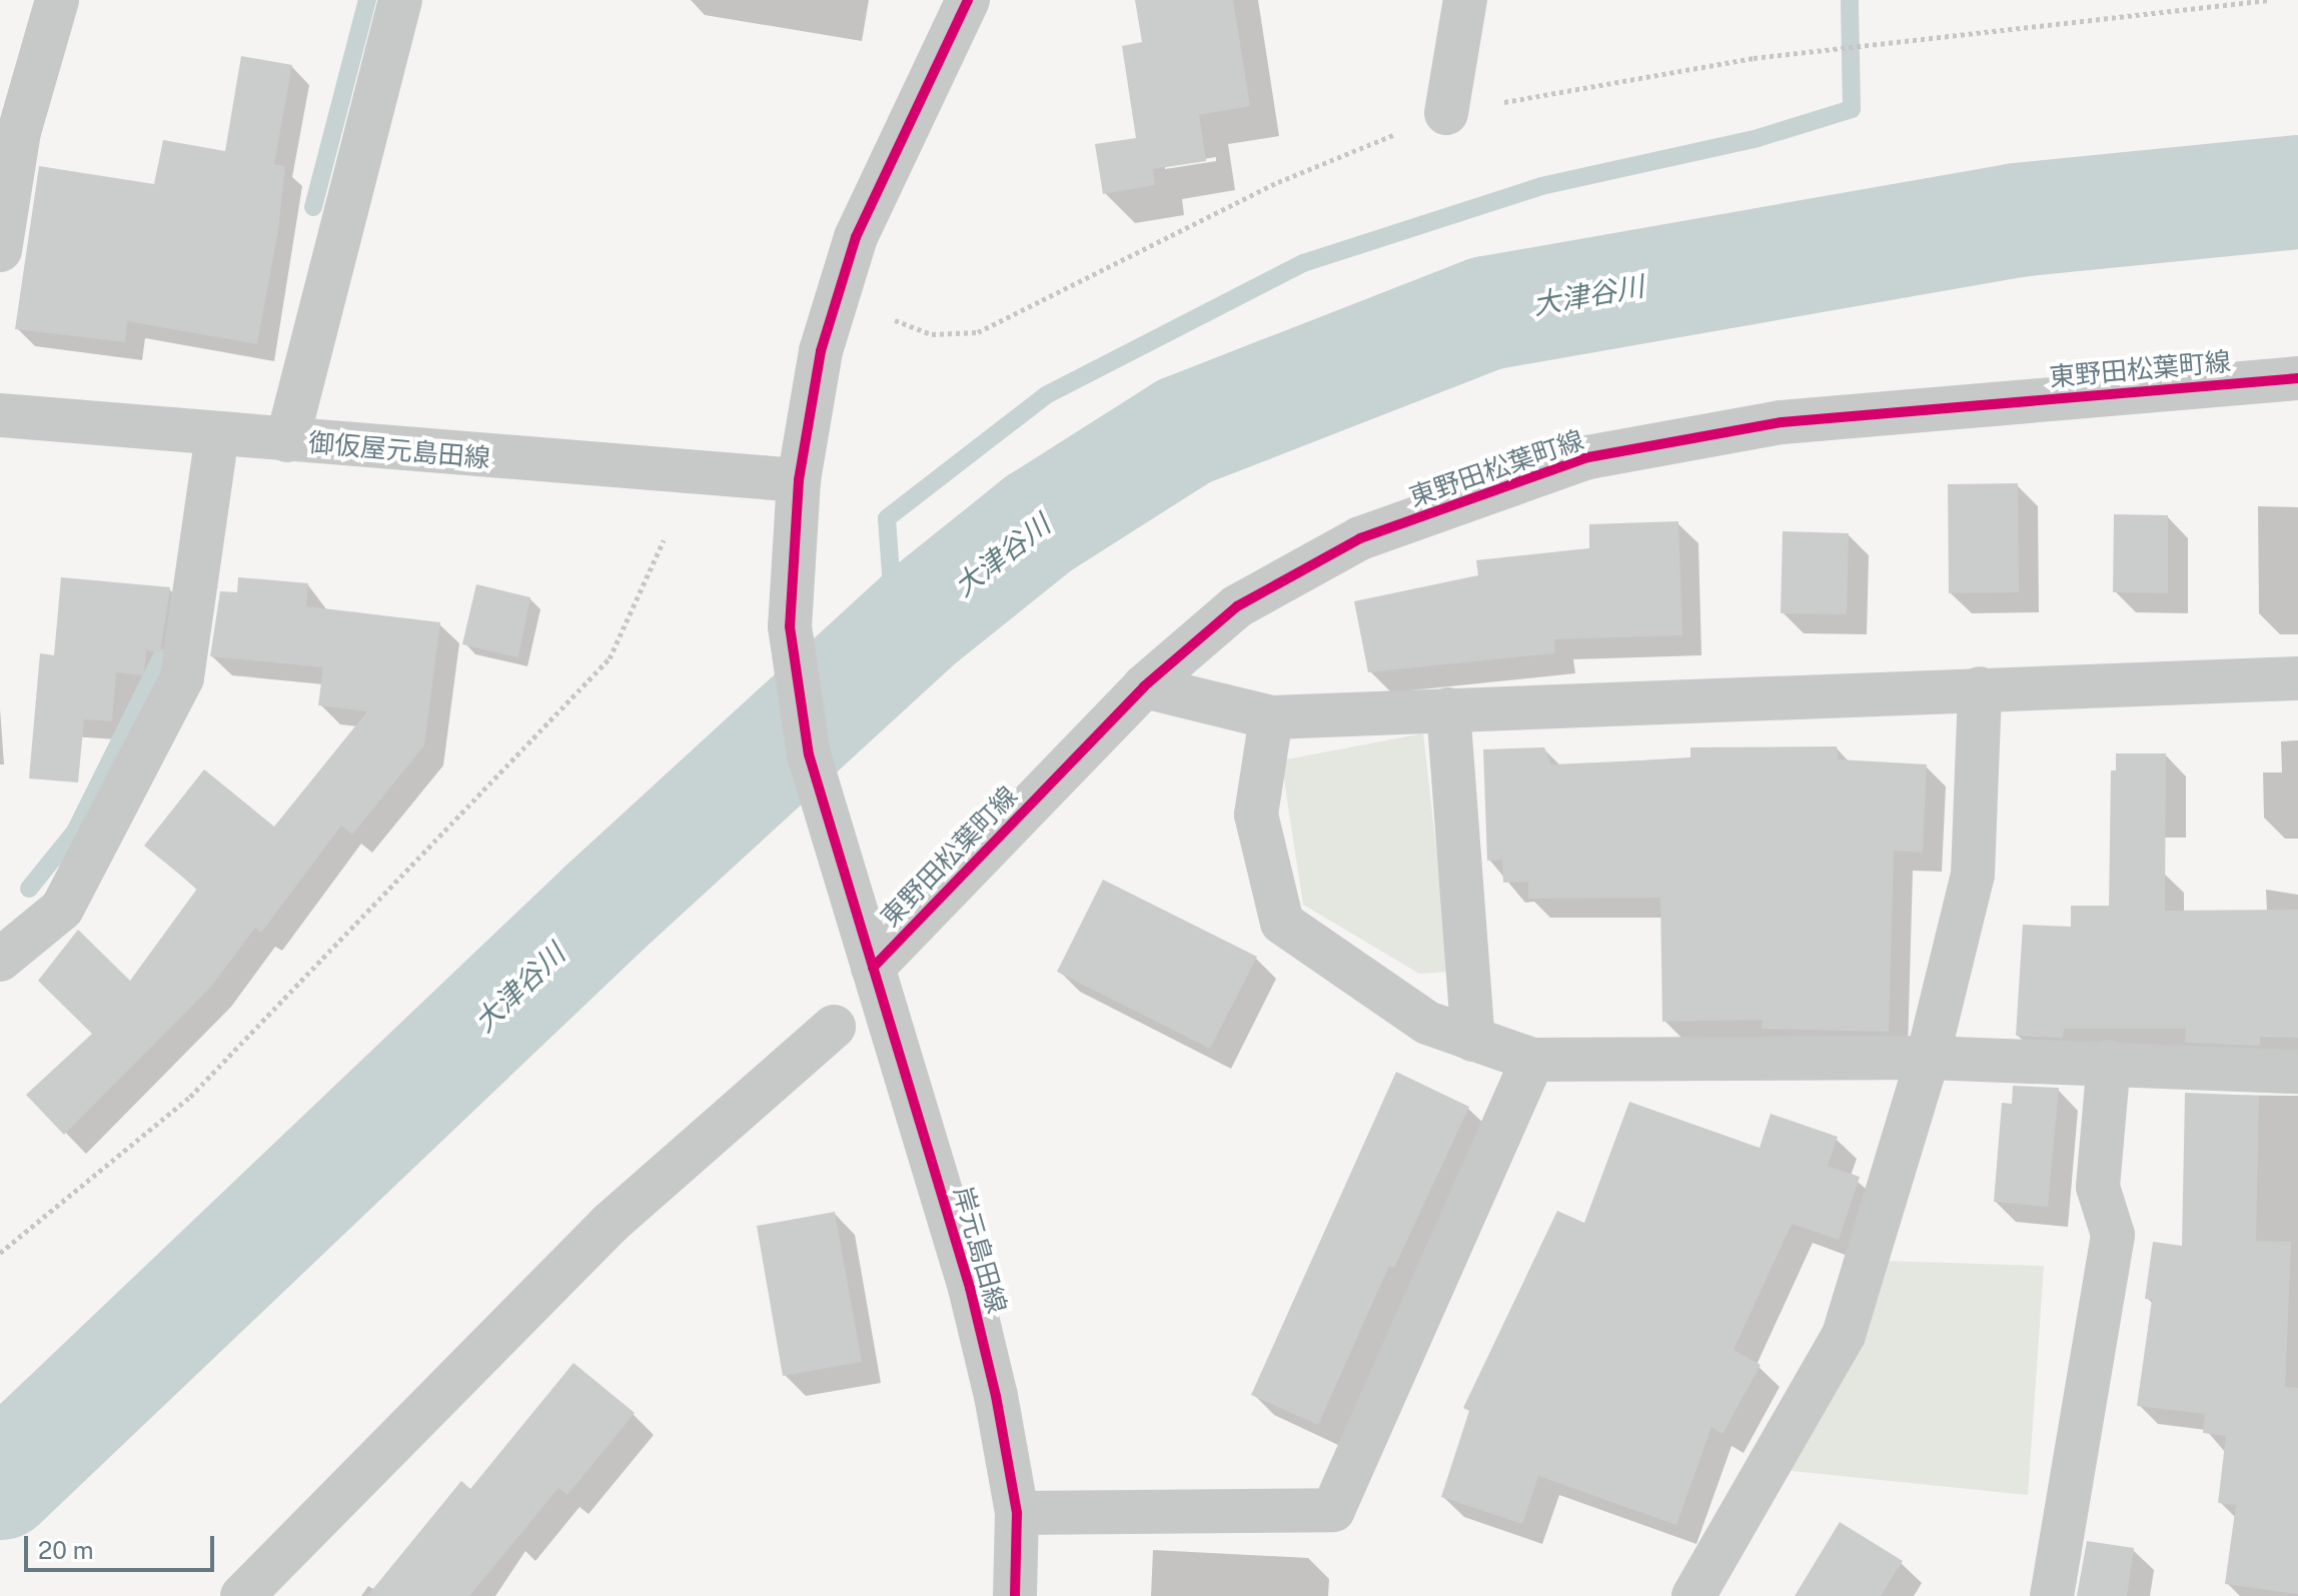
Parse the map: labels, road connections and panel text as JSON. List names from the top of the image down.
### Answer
{
  "streets": {
    "street": ["東野田松葉町線", "御仮屋元島田線", "岸元島田線"]
  },
  "crossings": [
    ["東野田松葉町線", "岸元島田線"],
    ["御仮屋元島田線", "岸元島田線"]
  ],
  "water": ["大津谷川"],
  "scale_bar": "20 m"
}
